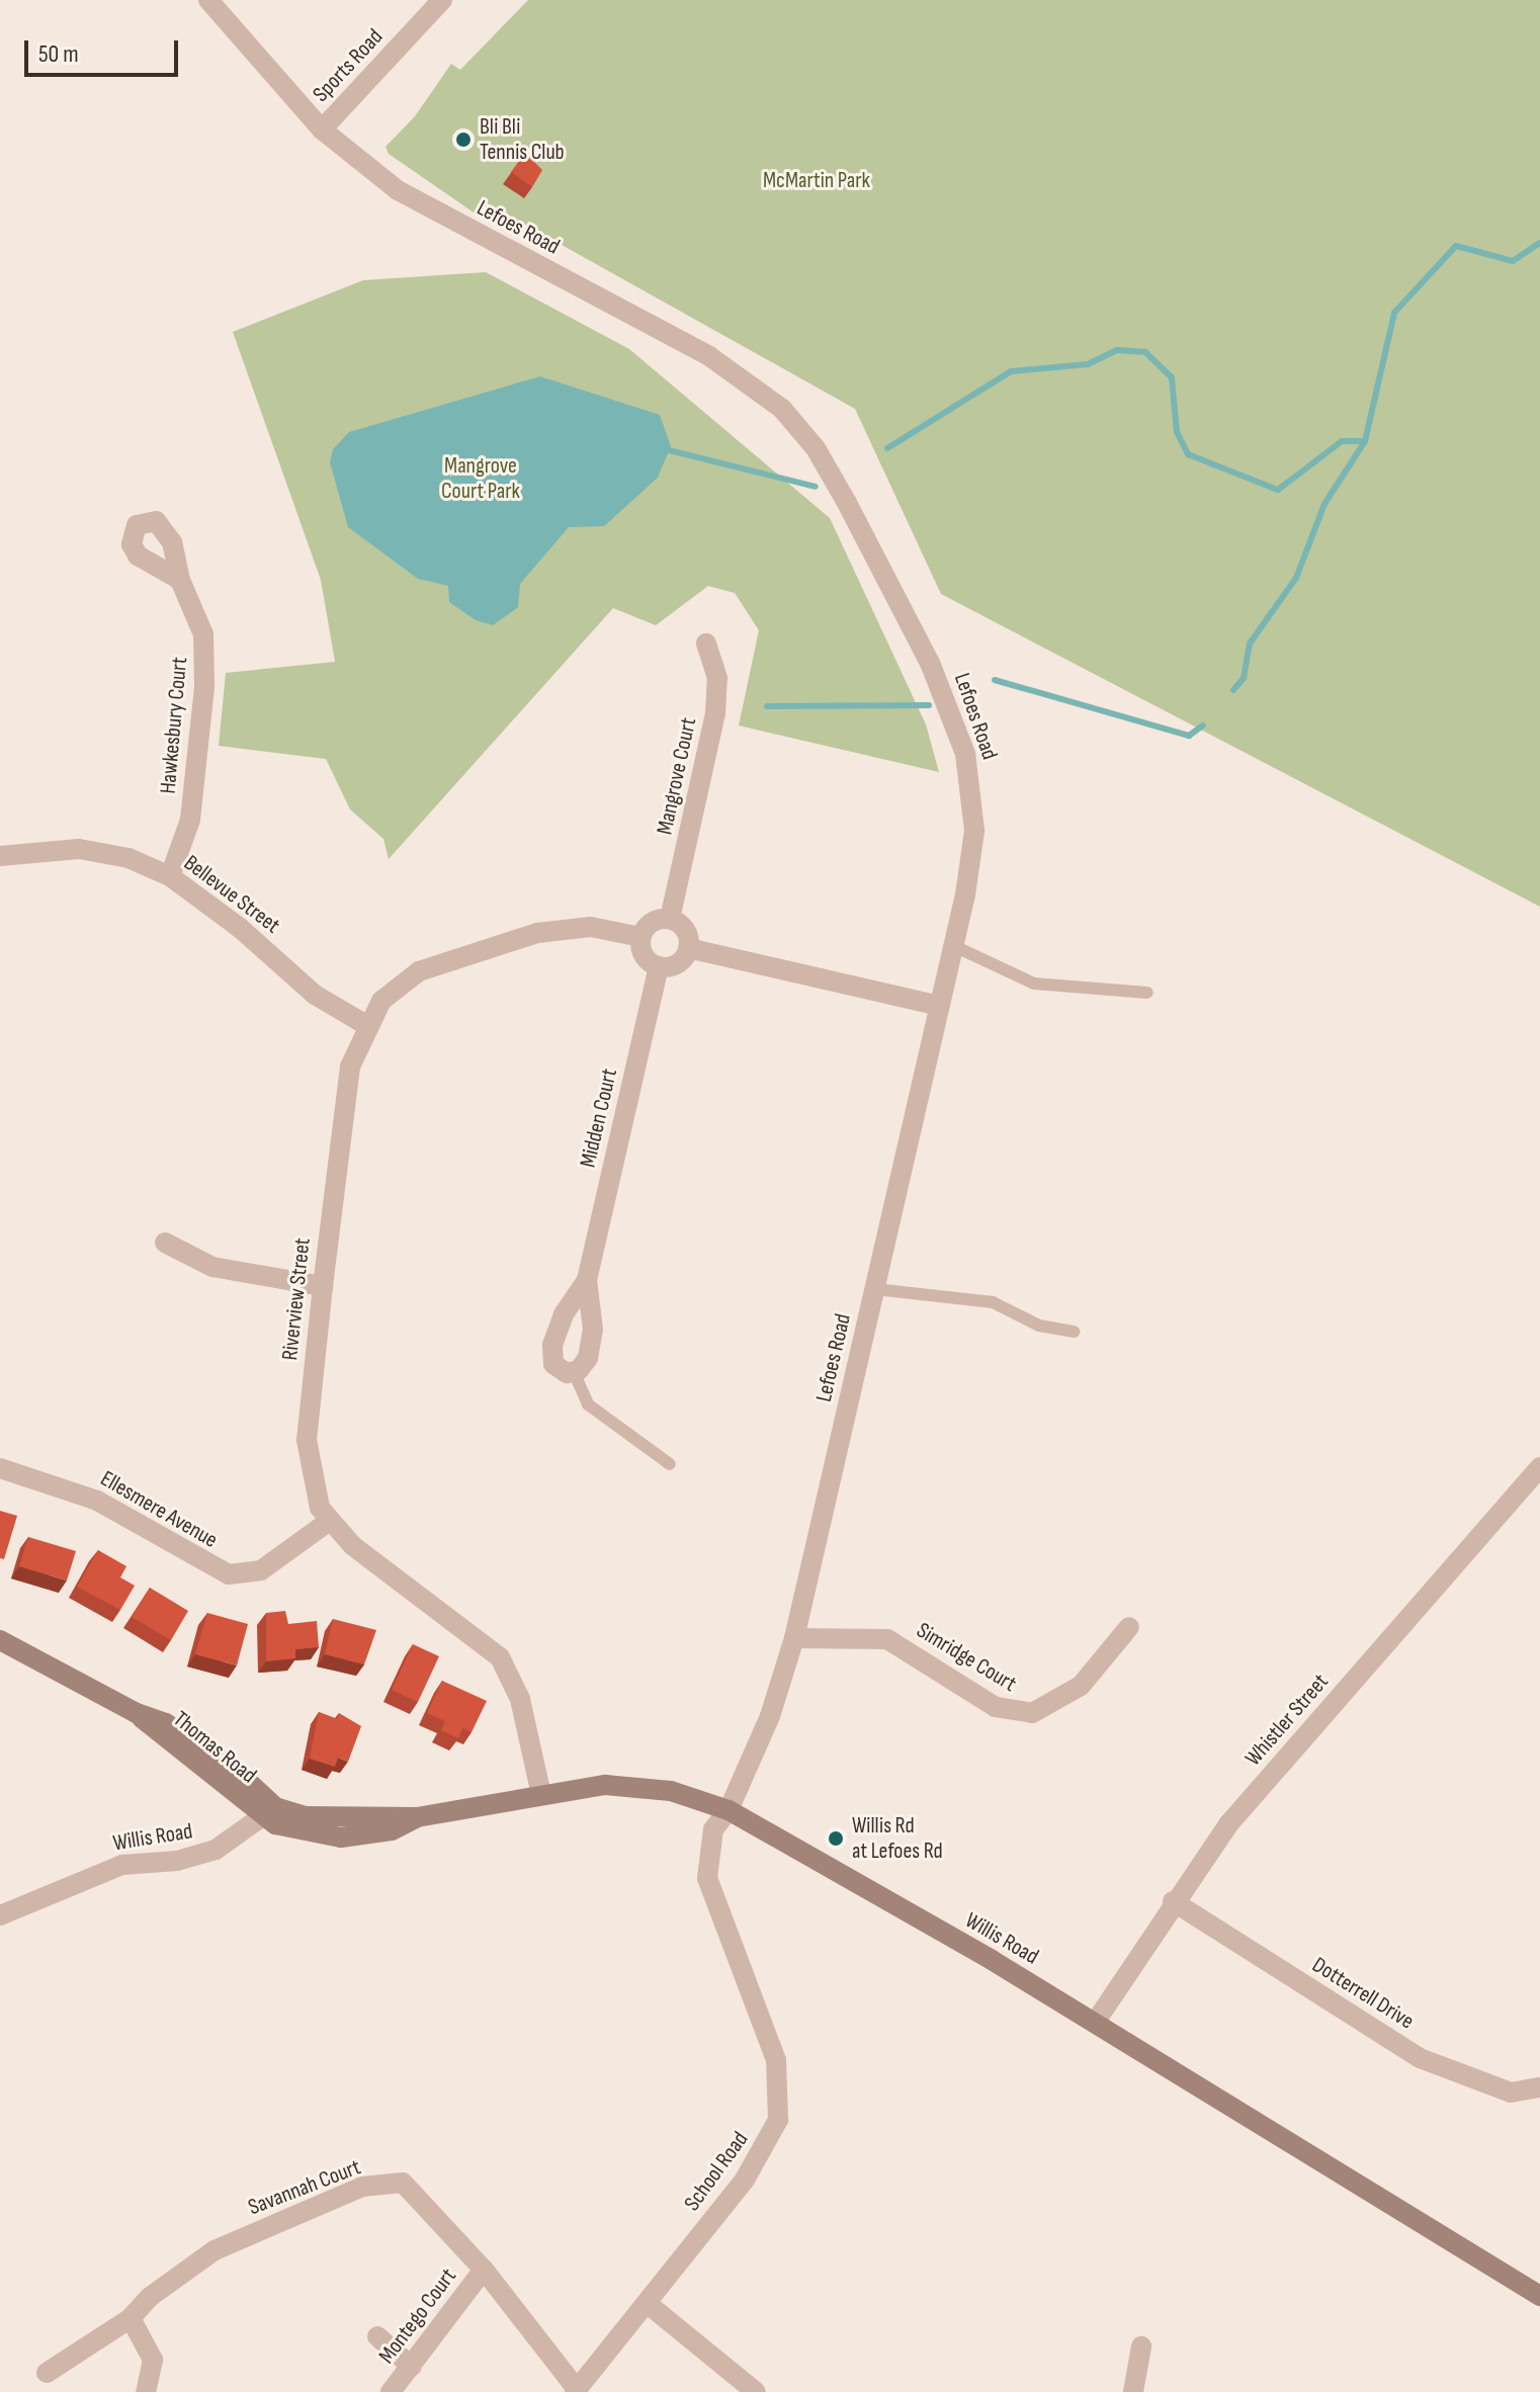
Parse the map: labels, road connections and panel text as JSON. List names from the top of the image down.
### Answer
{
  "streets": {
    "main road": ["Thomas Road", "Willis Road"],
    "street": [
      "Sports Road",
      "Lefoes Road",
      "Hawkesbury Court",
      "Mangrove Court",
      "Bellevue Street",
      "Midden Court",
      "Riverview Street",
      "Ellesmere Avenue",
      "Simridge Court",
      "Whistler Street",
      "Dotterrell Drive",
      "School Road",
      "Savannah Court",
      "Montego Court"
    ]
  },
  "crossings": [
    ["Sports Road", "Lefoes Road"],
    ["Lefoes Road", "Simridge Court"],
    ["Lefoes Road", "Willis Road"],
    ["Lefoes Road", "School Road"],
    ["Hawkesbury Court", "Bellevue Street"],
    ["Mangrove Court", "Midden Court"],
    ["Mangrove Court", "Riverview Street"],
    ["Bellevue Street", "Riverview Street"],
    ["Midden Court", "Riverview Street"],
    ["Riverview Street", "Ellesmere Avenue"],
    ["Riverview Street", "Willis Road"],
    ["Whistler Street", "Willis Road"],
    ["Whistler Street", "Dotterrell Drive"],
    ["Thomas Road", "Willis Road"],
    ["Willis Road", "School Road"],
    ["School Road", "Savannah Court"],
    ["Savannah Court", "Montego Court"]
  ],
  "parks": ["McMartin Park", "Mangrove Court Park"],
  "places": ["Bli Bli Tennis Club", "Willis Rd at Lefoes Rd"],
  "scale_bar": "50 m"
}
